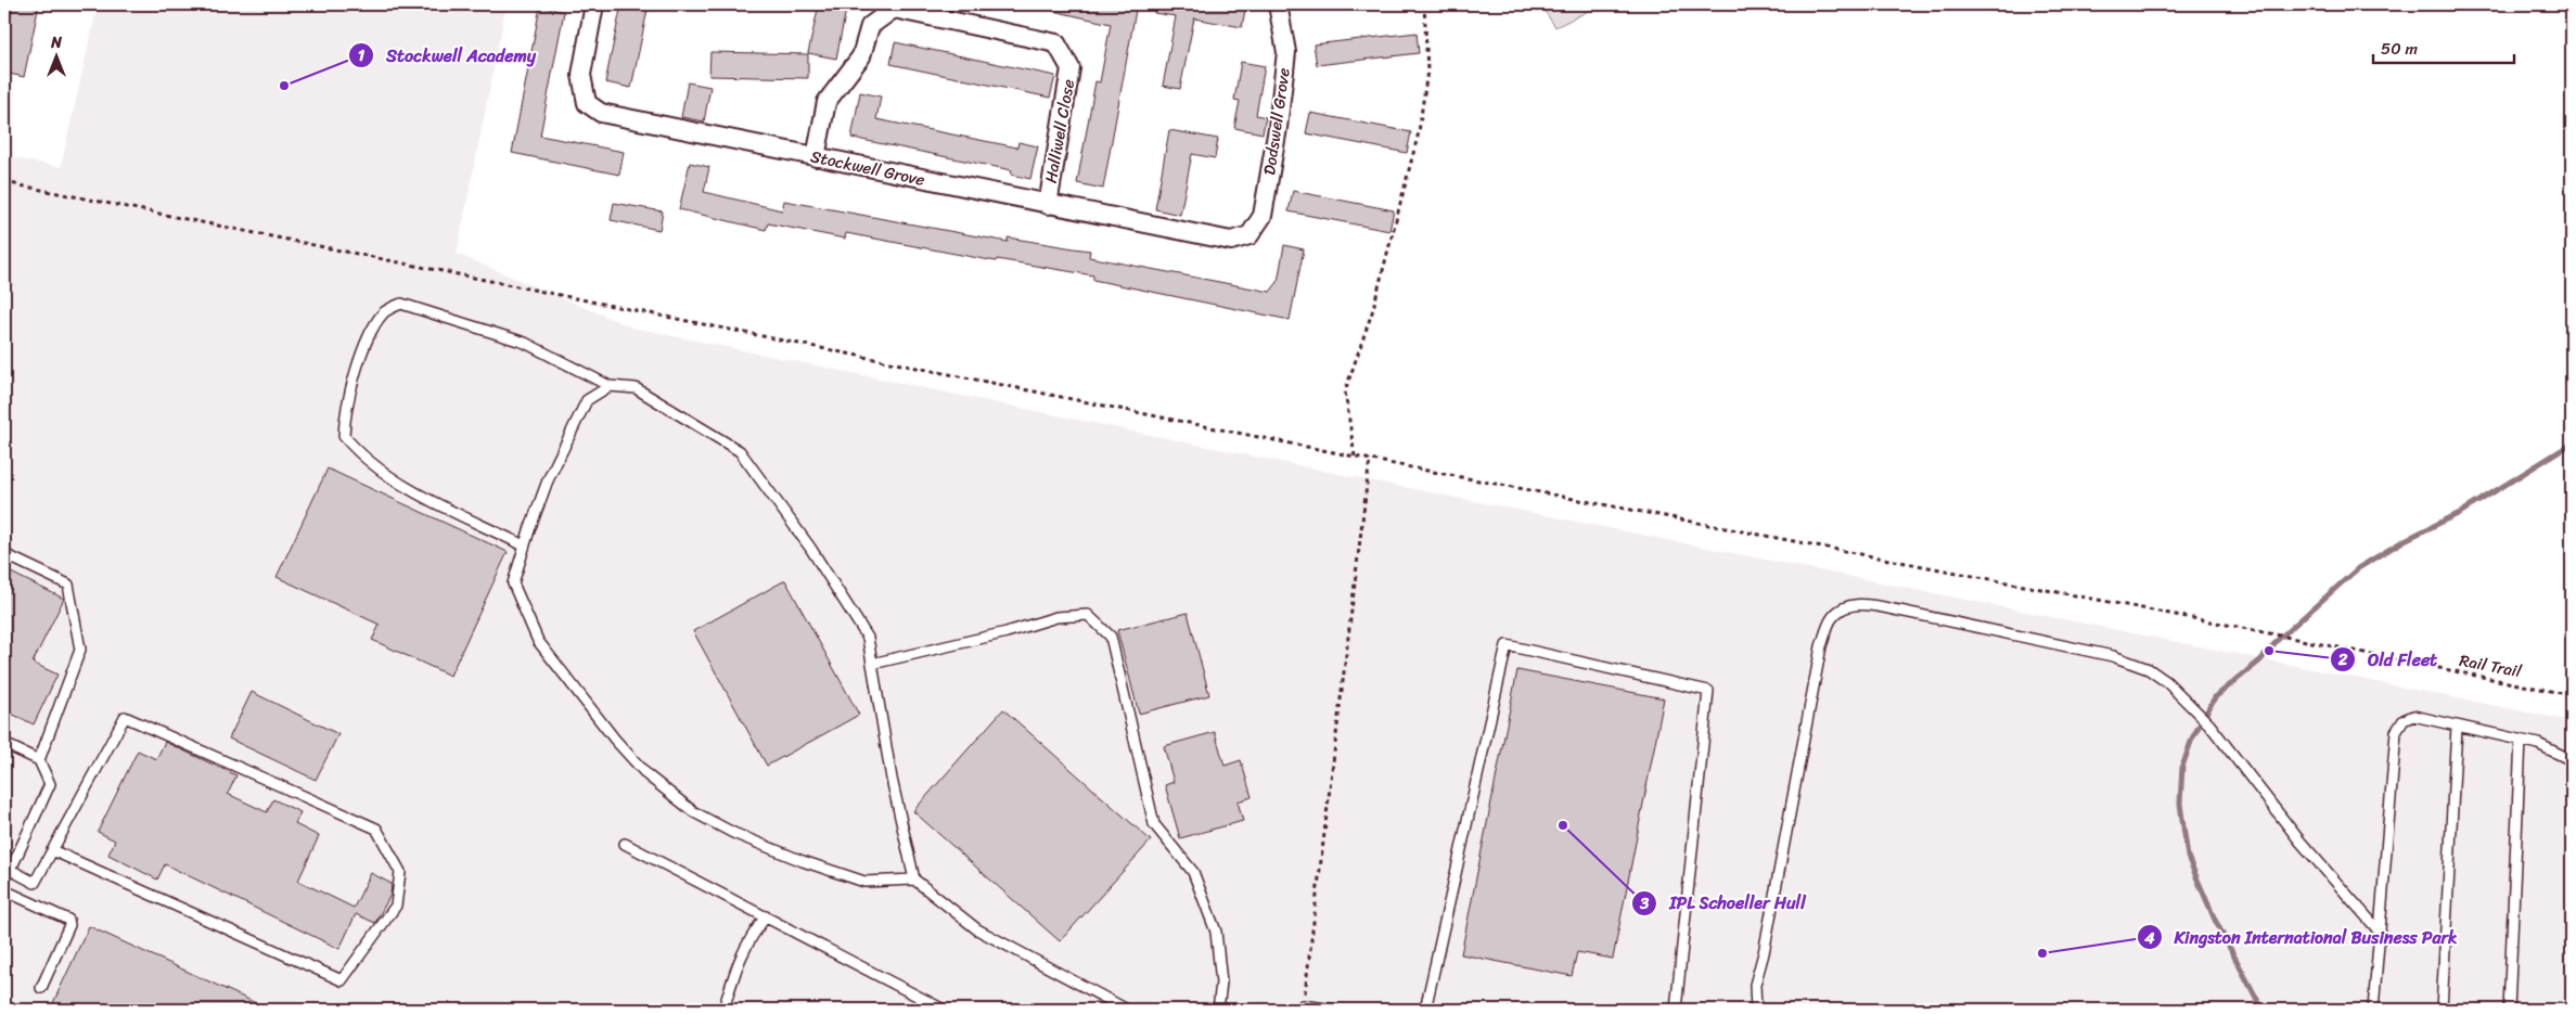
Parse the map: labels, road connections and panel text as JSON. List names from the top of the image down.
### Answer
{
  "streets": {
    "street": ["Dodswell Grove", "Halliwell Close", "Stockwell Grove"],
    "path": ["Rail Trail"]
  },
  "crossings": [
    ["Dodswell Grove", "Stockwell Grove"],
    ["Halliwell Close", "Stockwell Grove"]
  ],
  "places": [
    "Stockwell Academy",
    "Old Fleet",
    "IPL Schoeller Hull",
    "Kingston International Business Park"
  ],
  "scale_bar": "50 m",
  "north": "top"
}
